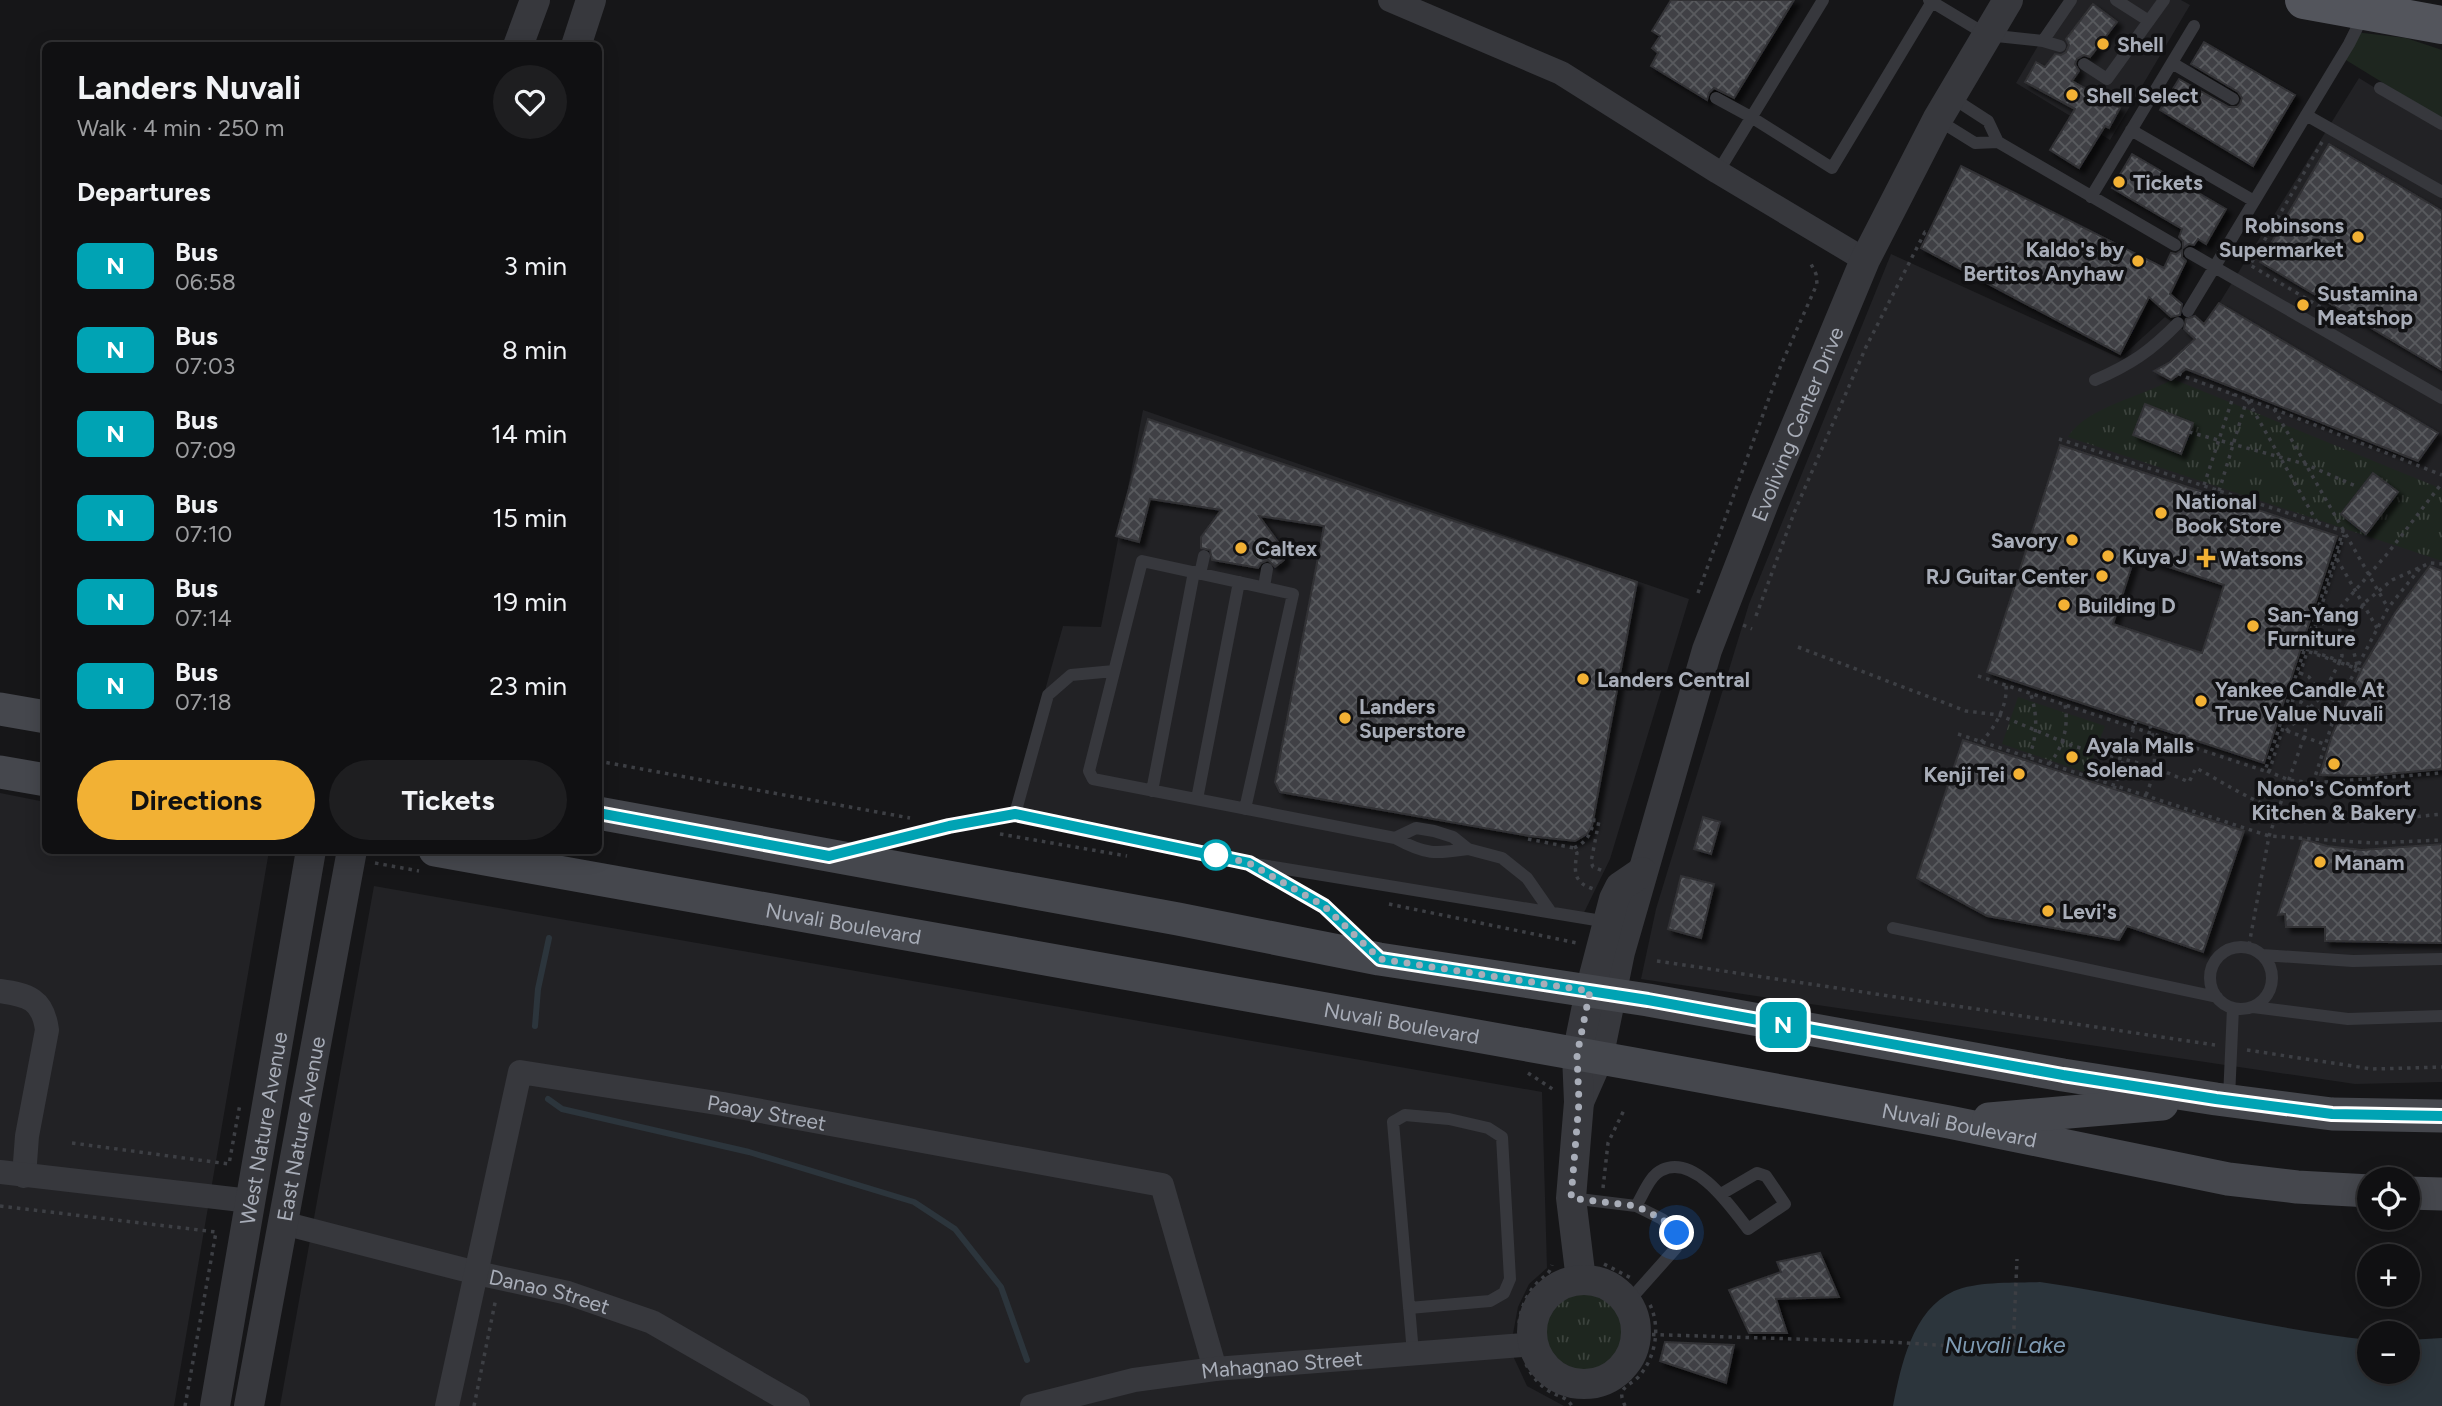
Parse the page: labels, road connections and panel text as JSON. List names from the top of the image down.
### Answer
{
  "streets": {
    "main road": ["Nuvali Boulevard"],
    "street": [
      "Evoliving Center Drive",
      "Paoay Street",
      "West Nature Avenue",
      "East Nature Avenue",
      "Danao Street",
      "Mahagnao Street"
    ]
  },
  "crossings": [
    ["Evoliving Center Drive", "Nuvali Boulevard"],
    ["Paoay Street", "Danao Street"],
    ["Paoay Street", "Mahagnao Street"],
    ["East Nature Avenue", "Danao Street"]
  ],
  "water": ["Nuvali Lake"],
  "places": {
    "other": [
      "Shell",
      "Shell Select",
      "Tickets",
      "Robinsons Supermarket",
      "Kaldo's by Bertitos Anyhaw",
      "Sustamina Meatshop",
      "National Book Store",
      "Savory",
      "Caltex",
      "Kuya J",
      "RJ Guitar Center",
      "Building D",
      "San-Yang Furniture",
      "Landers Central",
      "Yankee Candle At True Value Nuvali",
      "Landers Superstore",
      "Ayala Malls Solenad",
      "Nono's Comfort Kitchen & Bakery",
      "Kenji Tei",
      "Manam",
      "Levi's"
    ],
    "health": ["Watsons"]
  },
  "lines": ["bus line N"],
  "page": {
    "on_map": "N",
    "heading": [
      ["Landers Nuvali", "Walk · 4 min · 250 m"],
      "Departures"
    ],
    "list": [
      {
        "mark": "N",
        "name": "Bus",
        "note": "06:58",
        "value": "3 min"
      },
      {
        "mark": "N",
        "name": "Bus",
        "note": "07:03",
        "value": "8 min"
      },
      {
        "mark": "N",
        "name": "Bus",
        "note": "07:09",
        "value": "14 min"
      },
      {
        "mark": "N",
        "name": "Bus",
        "note": "07:10",
        "value": "15 min"
      },
      {
        "mark": "N",
        "name": "Bus",
        "note": "07:14",
        "value": "19 min"
      },
      {
        "mark": "N",
        "name": "Bus",
        "note": "07:18",
        "value": "23 min"
      }
    ],
    "buttons": ["Directions", "Tickets"],
    "map_buttons": ["+", "−"]
  }
}
